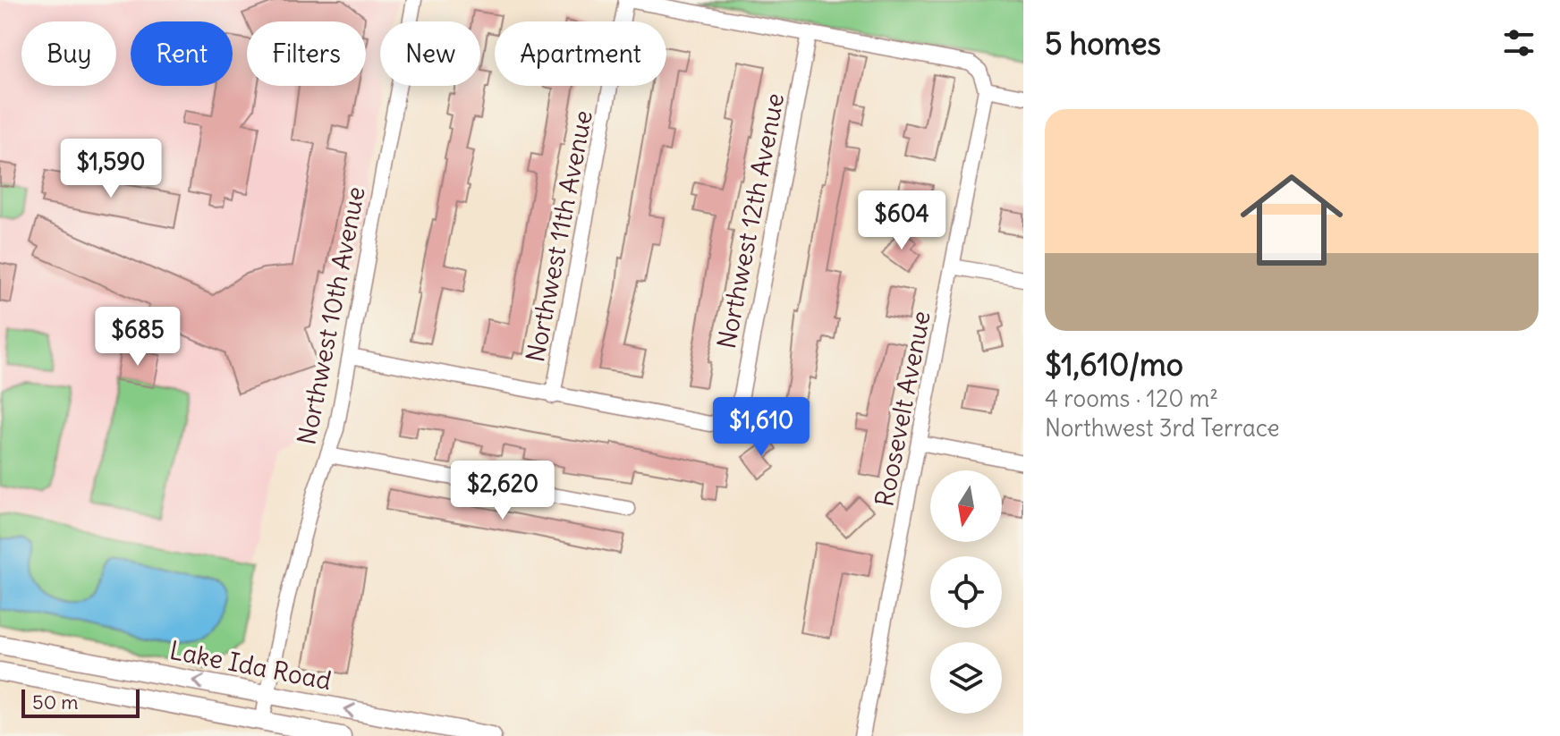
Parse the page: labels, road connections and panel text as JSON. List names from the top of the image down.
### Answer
{
  "streets": {
    "street": [
      "Northwest 12th Avenue",
      "Northwest 11th Avenue",
      "Northwest 10th Avenue",
      "Roosevelt Avenue",
      "Lake Ida Road"
    ]
  },
  "crossings": [
    ["Northwest 12th Avenue", "Northwest 11th Avenue"],
    ["Northwest 10th Avenue", "Lake Ida Road"]
  ],
  "scale_bar": "50 m",
  "north": "bottom",
  "page": {
    "heading": "5 homes",
    "chip": [
      "Buy",
      "Rent",
      "Filters",
      "New",
      "Apartment"
    ],
    "list": [
      {
        "name": "$1,610/mo",
        "note": "4 rooms · 120 m² · Northwest 3rd Terrace"
      }
    ],
    "price": [
      "$1,590",
      "$604",
      "$685",
      "$1,610",
      "$2,620"
    ],
    "scale": "50 m"
  }
}
